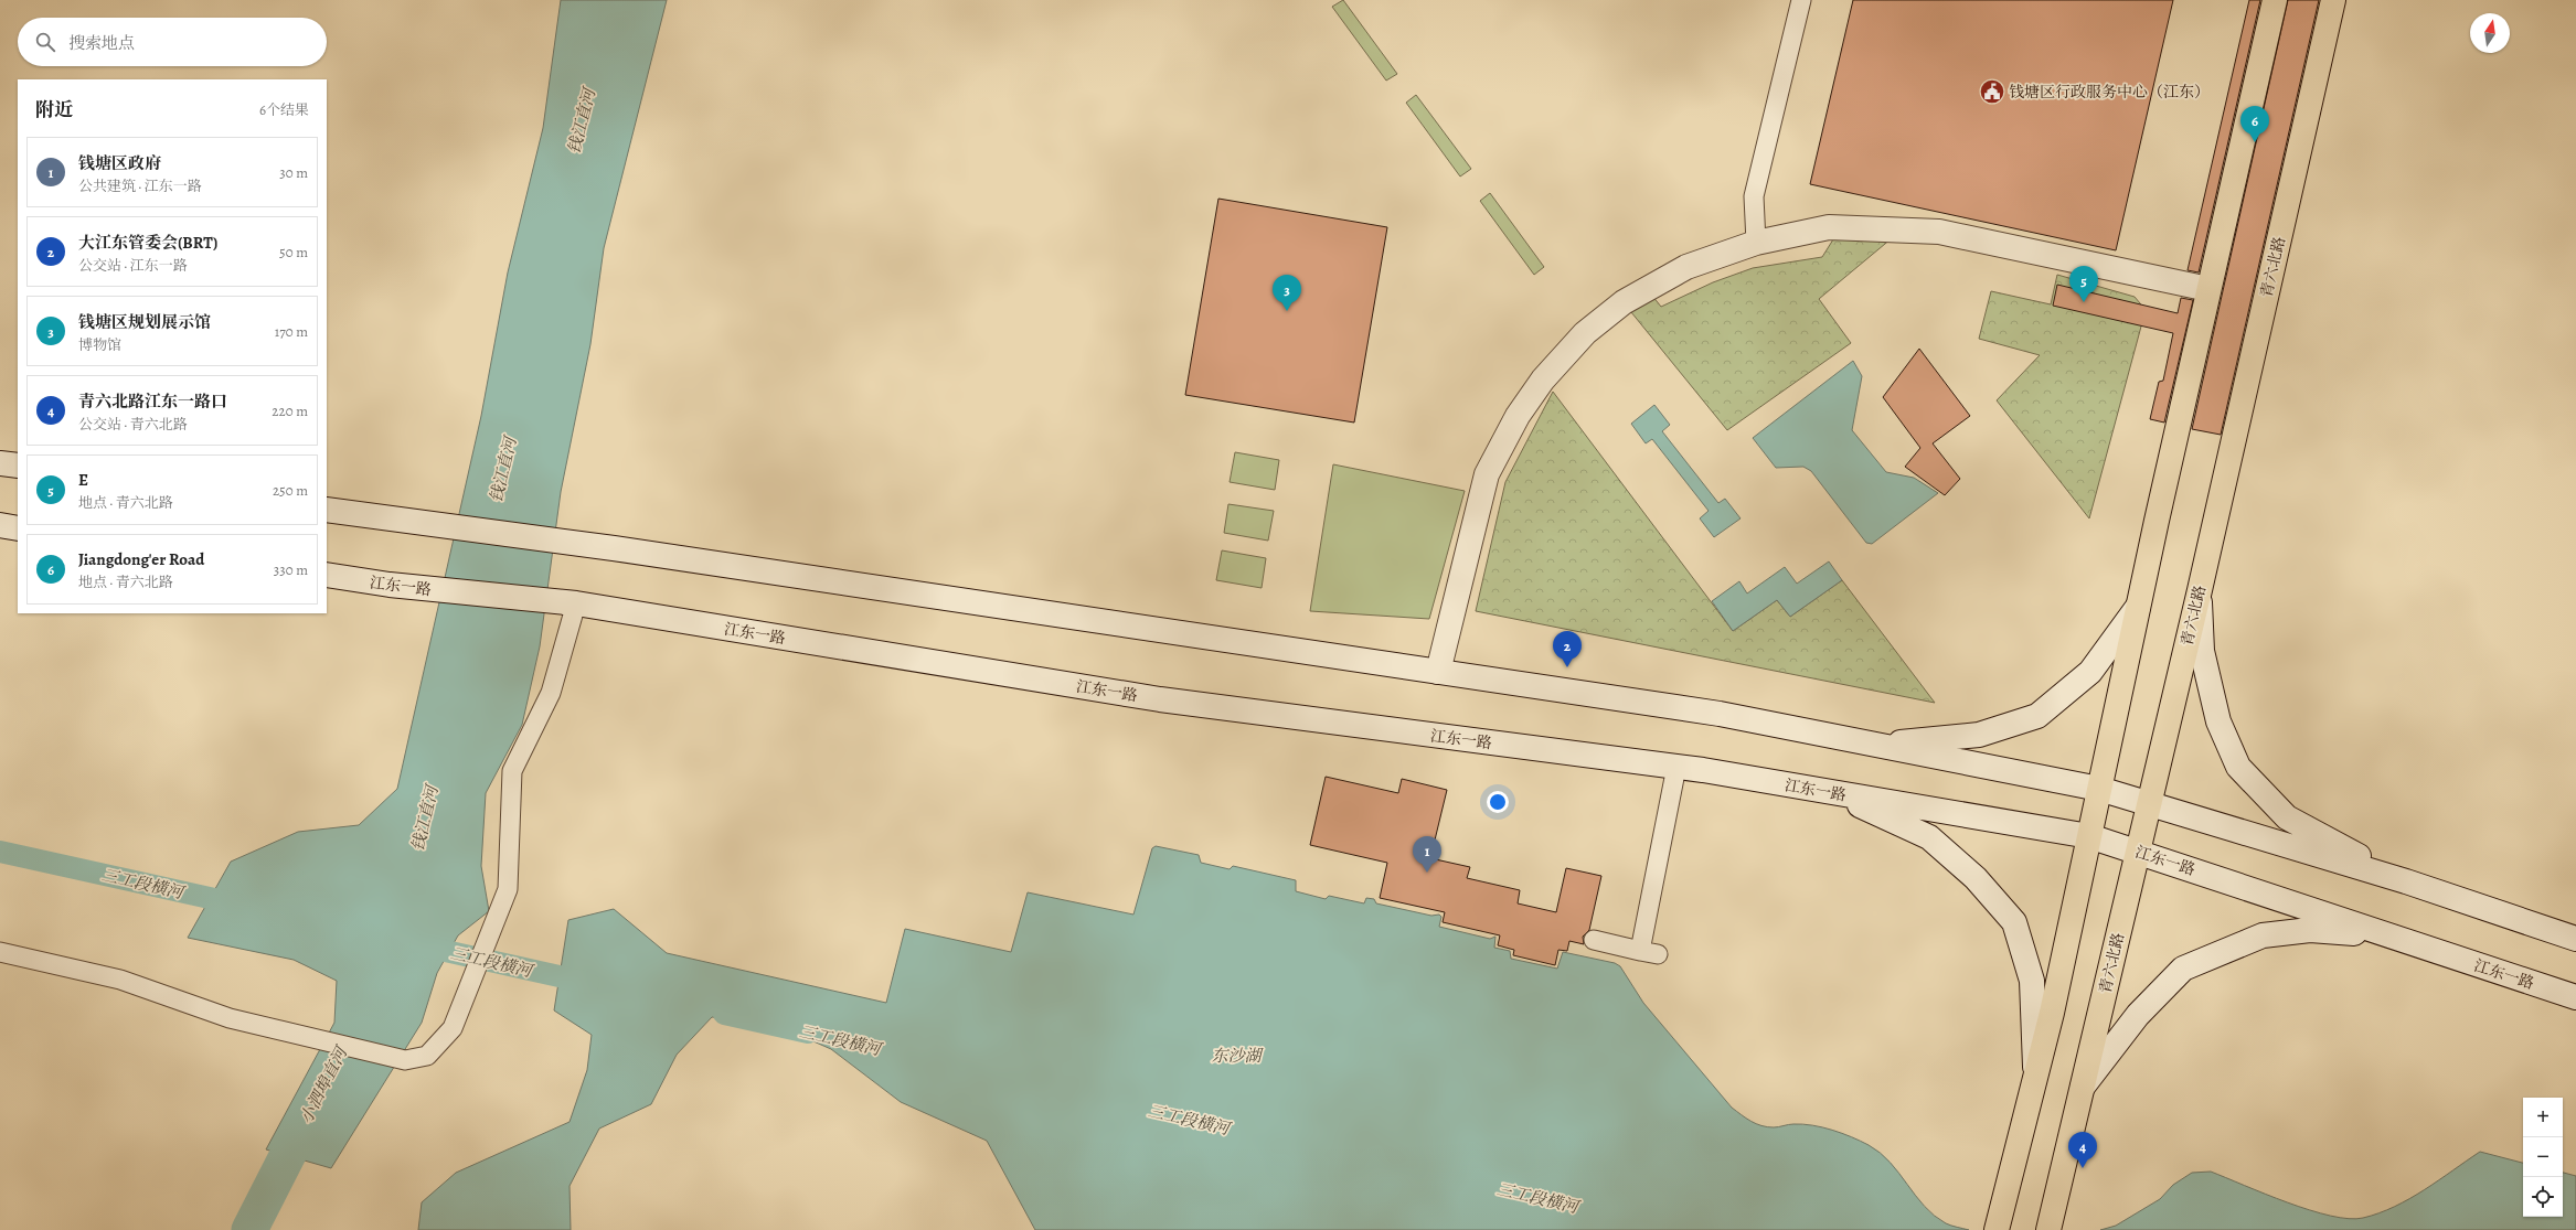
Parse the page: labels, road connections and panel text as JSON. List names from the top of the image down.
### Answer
{
  "streets": {
    "main road": ["青六北路", "江东一路"]
  },
  "crossings": [
    ["青六北路", "江东一路"]
  ],
  "water": [
    "钱江直河",
    "三工段横河",
    "东沙湖",
    "小泗埠直河"
  ],
  "places": {
    "public building": ["钱塘区行政服务中心（江东）"]
  },
  "north": "top",
  "page": {
    "search": "搜索地点",
    "heading": ["附近", "6个结果"],
    "pins": [
      "6",
      "5",
      "3",
      "2",
      "1",
      "4"
    ],
    "list": [
      {
        "mark": "1",
        "name": "钱塘区政府",
        "note": "公共建筑 · 江东一路",
        "value": "30 m"
      },
      {
        "mark": "2",
        "name": "大江东管委会(BRT)",
        "note": "公交站 · 江东一路",
        "value": "50 m"
      },
      {
        "mark": "3",
        "name": "钱塘区规划展示馆",
        "note": "博物馆",
        "value": "170 m"
      },
      {
        "mark": "4",
        "name": "青六北路江东一路口",
        "note": "公交站 · 青六北路",
        "value": "220 m"
      },
      {
        "mark": "5",
        "name": "E",
        "note": "地点 · 青六北路",
        "value": "250 m"
      },
      {
        "mark": "6",
        "name": "Jiangdong'er Road",
        "note": "地点 · 青六北路",
        "value": "330 m"
      }
    ],
    "map_buttons": ["+", "−"]
  }
}
